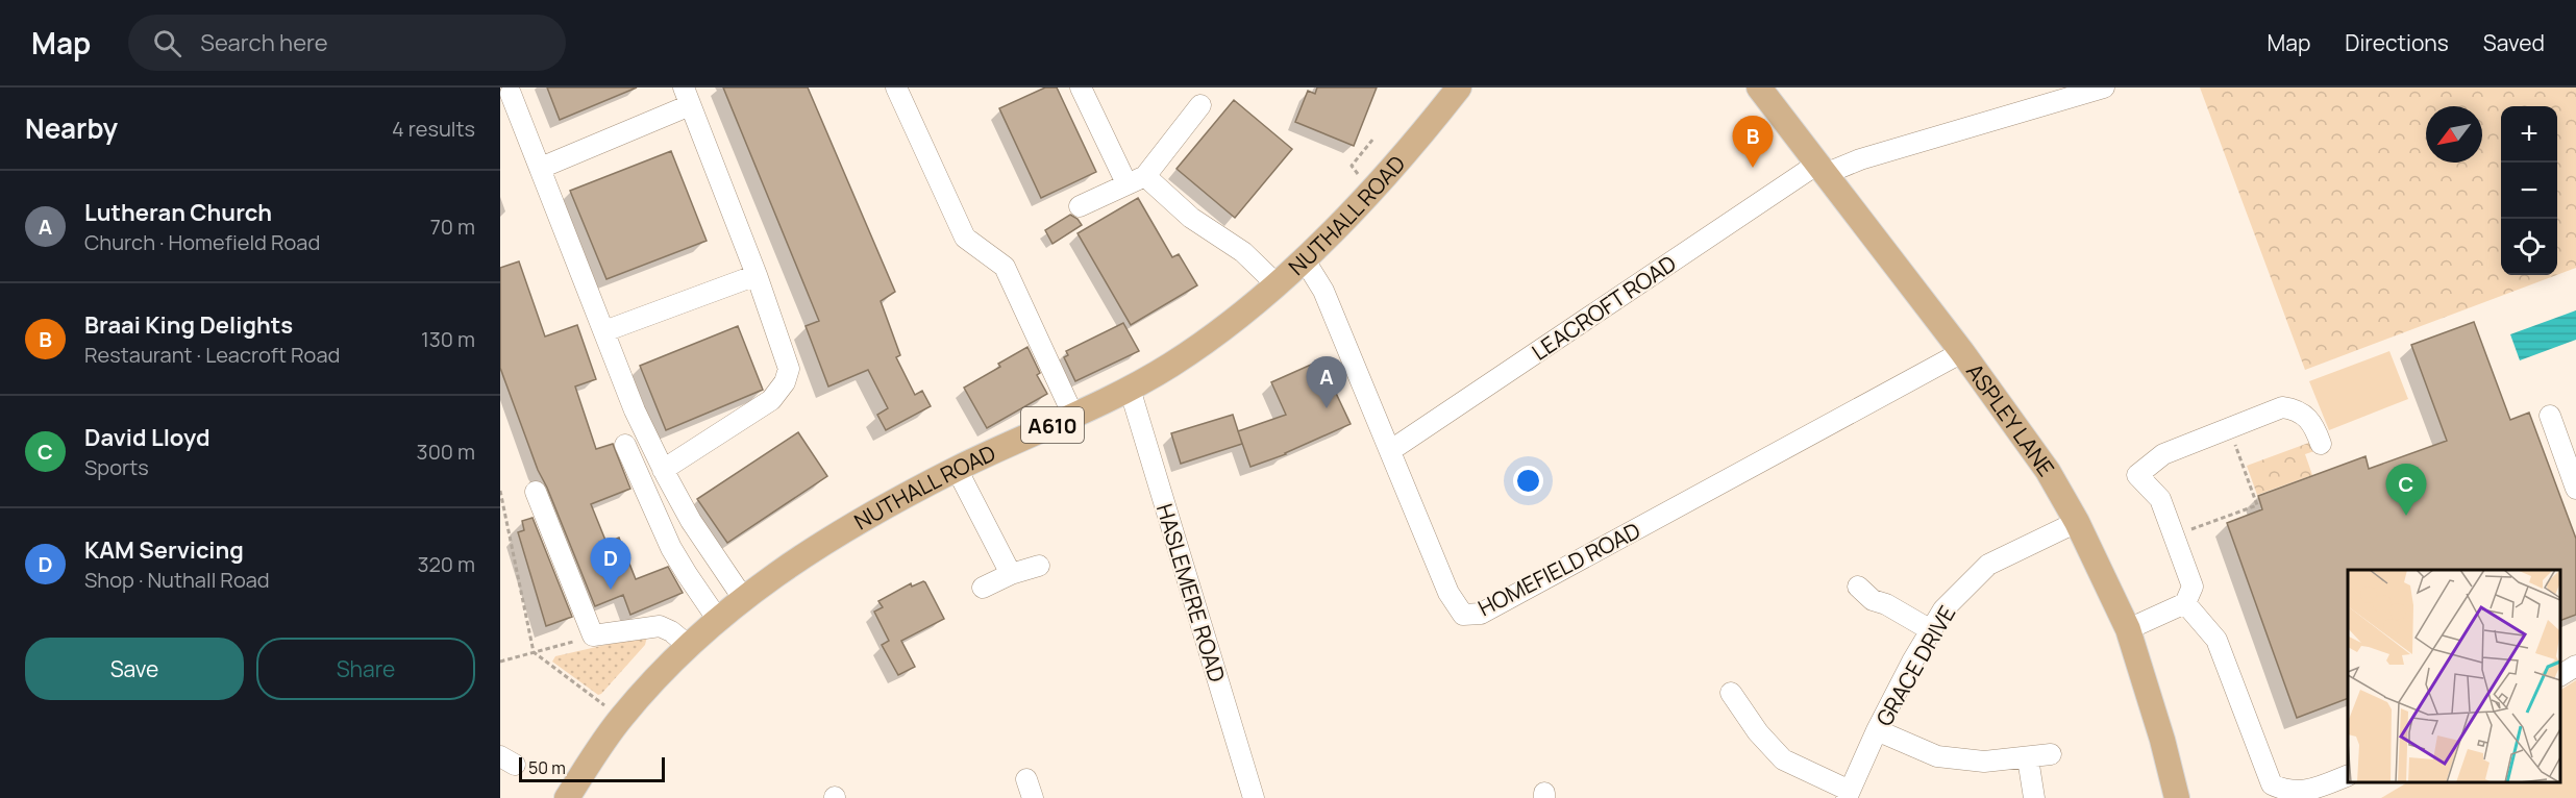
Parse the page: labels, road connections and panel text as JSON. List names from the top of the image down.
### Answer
{
  "streets": {
    "main road": ["NUTHALL ROAD", "ASPLEY LANE", "A610"],
    "street": [
      "LEACROFT ROAD",
      "HOMEFIELD ROAD",
      "HASLEMERE ROAD",
      "GRACE DRIVE"
    ]
  },
  "crossings": [
    ["NUTHALL ROAD", "HOMEFIELD ROAD"],
    ["NUTHALL ROAD", "HASLEMERE ROAD"],
    ["LEACROFT ROAD", "ASPLEY LANE"],
    ["LEACROFT ROAD", "HOMEFIELD ROAD"],
    ["ASPLEY LANE", "HOMEFIELD ROAD"],
    ["ASPLEY LANE", "GRACE DRIVE"]
  ],
  "scale_bar": "50 m",
  "north": "bottom left",
  "page": {
    "header": "Map",
    "search": "Search here",
    "nav": ["Map", "Directions", "Saved"],
    "heading": ["Nearby", "4 results"],
    "map_buttons": ["+", "−"],
    "pins": [
      "B",
      "A",
      "C",
      "D"
    ],
    "list": [
      {
        "mark": "A",
        "name": "Lutheran Church",
        "note": "Church · Homefield Road",
        "value": "70 m"
      },
      {
        "mark": "B",
        "name": "Braai King Delights",
        "note": "Restaurant · Leacroft Road",
        "value": "130 m"
      },
      {
        "mark": "C",
        "name": "David Lloyd",
        "note": "Sports",
        "value": "300 m"
      },
      {
        "mark": "D",
        "name": "KAM Servicing",
        "note": "Shop · Nuthall Road",
        "value": "320 m"
      }
    ],
    "buttons": ["Save", "Share"],
    "scale": "50 m"
  }
}
